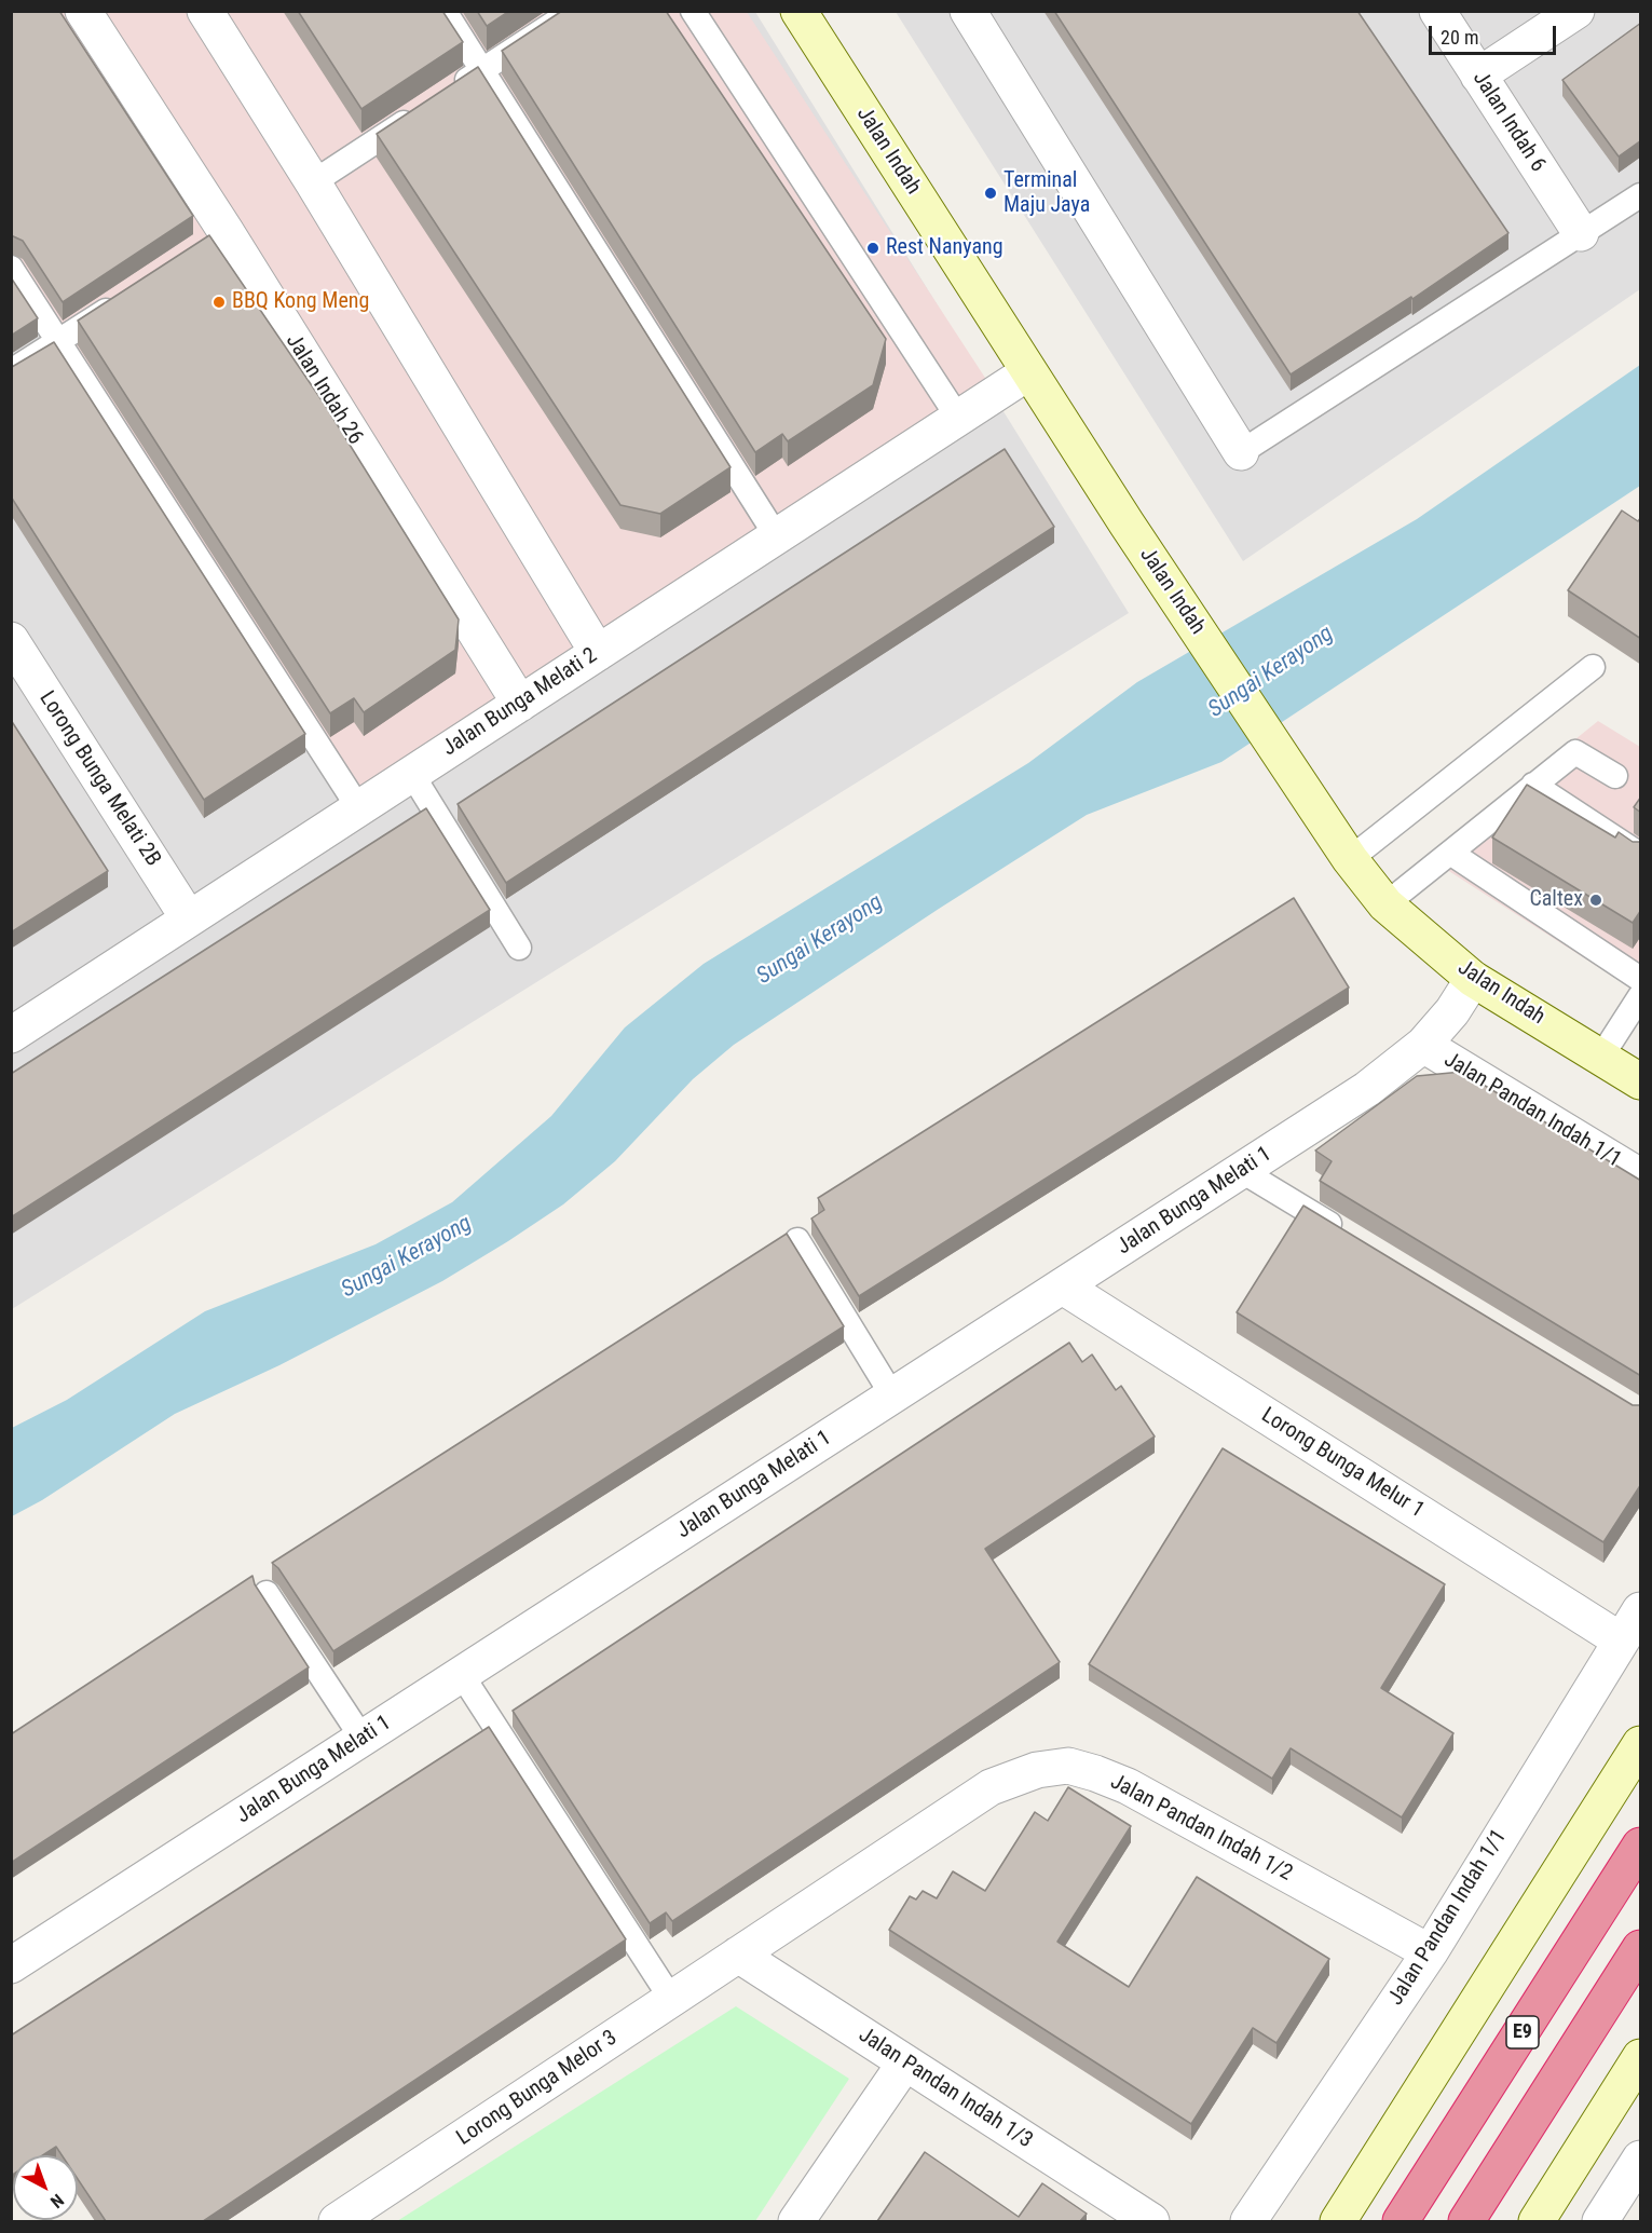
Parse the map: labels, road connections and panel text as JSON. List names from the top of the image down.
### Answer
{
  "streets": {
    "highway": ["E9"],
    "street": [
      "Jalan Indah 6",
      "Jalan Indah",
      "Jalan Indah 26",
      "Jalan Bunga Melati 2",
      "Lorong Bunga Melati 2B",
      "Jalan Pandan Indah 1/1",
      "Jalan Bunga Melati 1",
      "Lorong Bunga Melur 1",
      "Jalan Pandan Indah 1/2",
      "Lorong Bunga Melor 3",
      "Jalan Pandan Indah 1/3"
    ]
  },
  "crossings": [
    ["Jalan Indah", "Jalan Bunga Melati 2"],
    ["Jalan Indah", "Jalan Bunga Melati 1"],
    ["Jalan Indah 26", "Jalan Bunga Melati 2"],
    ["Jalan Bunga Melati 2", "Lorong Bunga Melati 2B"],
    ["Jalan Pandan Indah 1/1", "Jalan Bunga Melati 1"],
    ["Jalan Pandan Indah 1/1", "Lorong Bunga Melur 1"],
    ["Jalan Pandan Indah 1/1", "Jalan Pandan Indah 1/2"],
    ["Jalan Bunga Melati 1", "Lorong Bunga Melur 1"],
    ["Jalan Pandan Indah 1/2", "Lorong Bunga Melor 3"],
    ["Jalan Pandan Indah 1/2", "Jalan Pandan Indah 1/3"],
    ["Lorong Bunga Melor 3", "Jalan Pandan Indah 1/3"]
  ],
  "water": ["Sungai Kerayong"],
  "places": [
    "Terminal Maju Jaya",
    "Rest Nanyang",
    "BBQ Kong Meng",
    "Caltex"
  ],
  "scale_bar": "20 m",
  "north": "bottom right"
}
